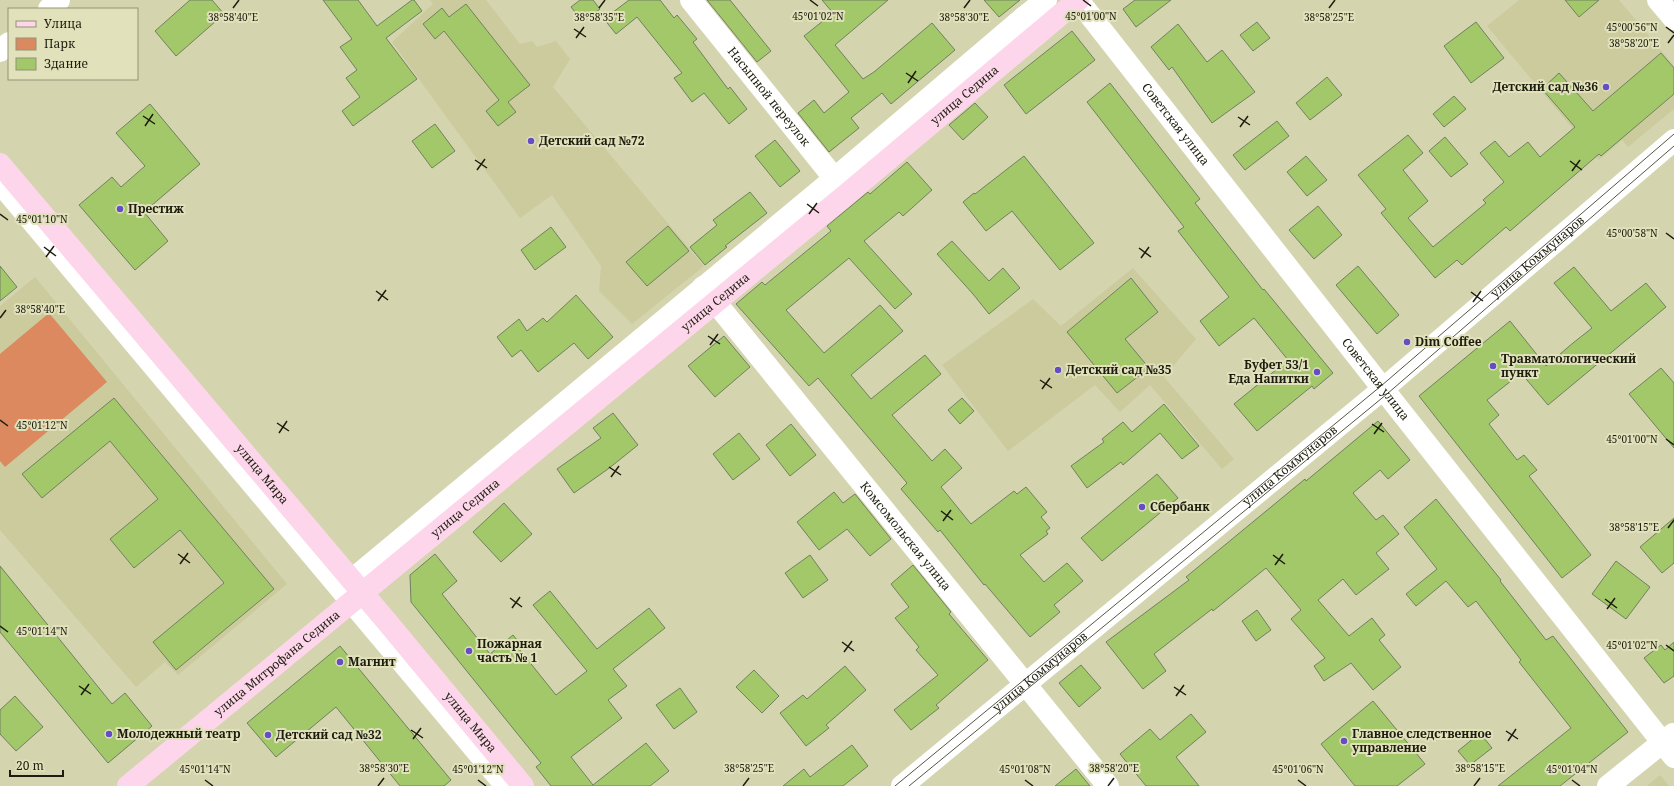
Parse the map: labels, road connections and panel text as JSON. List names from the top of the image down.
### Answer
{
  "streets": {
    "main road": ["улица Седина", "улица Мира", "улица Митрофана Седина"],
    "street": [
      "Насыпной переулок",
      "Советская улица",
      "улица Коммунаров",
      "Комсомольская улица"
    ]
  },
  "crossings": [
    ["улица Седина", "Насыпной переулок"],
    ["улица Седина", "Советская улица"],
    ["улица Седина", "улица Мира"],
    ["улица Седина", "Комсомольская улица"],
    ["улица Седина", "улица Митрофана Седина"],
    ["Советская улица", "улица Коммунаров"],
    ["улица Коммунаров", "Комсомольская улица"],
    ["улица Мира", "улица Митрофана Седина"]
  ],
  "places": [
    "Детский сад №36",
    "Детский сад №72",
    "Престиж",
    "Dim Coffee",
    "Травматологический пункт",
    "Детский сад №35",
    "Буфет 53/1 Еда Напитки",
    "Сбербанк",
    "Пожарная часть № 1",
    "Магнит",
    "Молодежный театр",
    "Детский сад №32",
    "Главное следственное управление"
  ],
  "legend": ["Улица", "Парк", "Здание"],
  "scale_bar": "20 m",
  "coordinates": [
    "45°01'02\"N",
    "45°01'00\"N",
    "38°58'40\"E",
    "38°58'35\"E",
    "38°58'30\"E",
    "38°58'25\"E",
    "45°00'56\"N",
    "38°58'20\"E",
    "45°01'10\"N",
    "45°00'58\"N",
    "45°01'12\"N",
    "38°58'15\"E",
    "45°01'14\"N",
    "45°01'08\"N",
    "45°01'06\"N",
    "45°01'04\"N"
  ]
}
